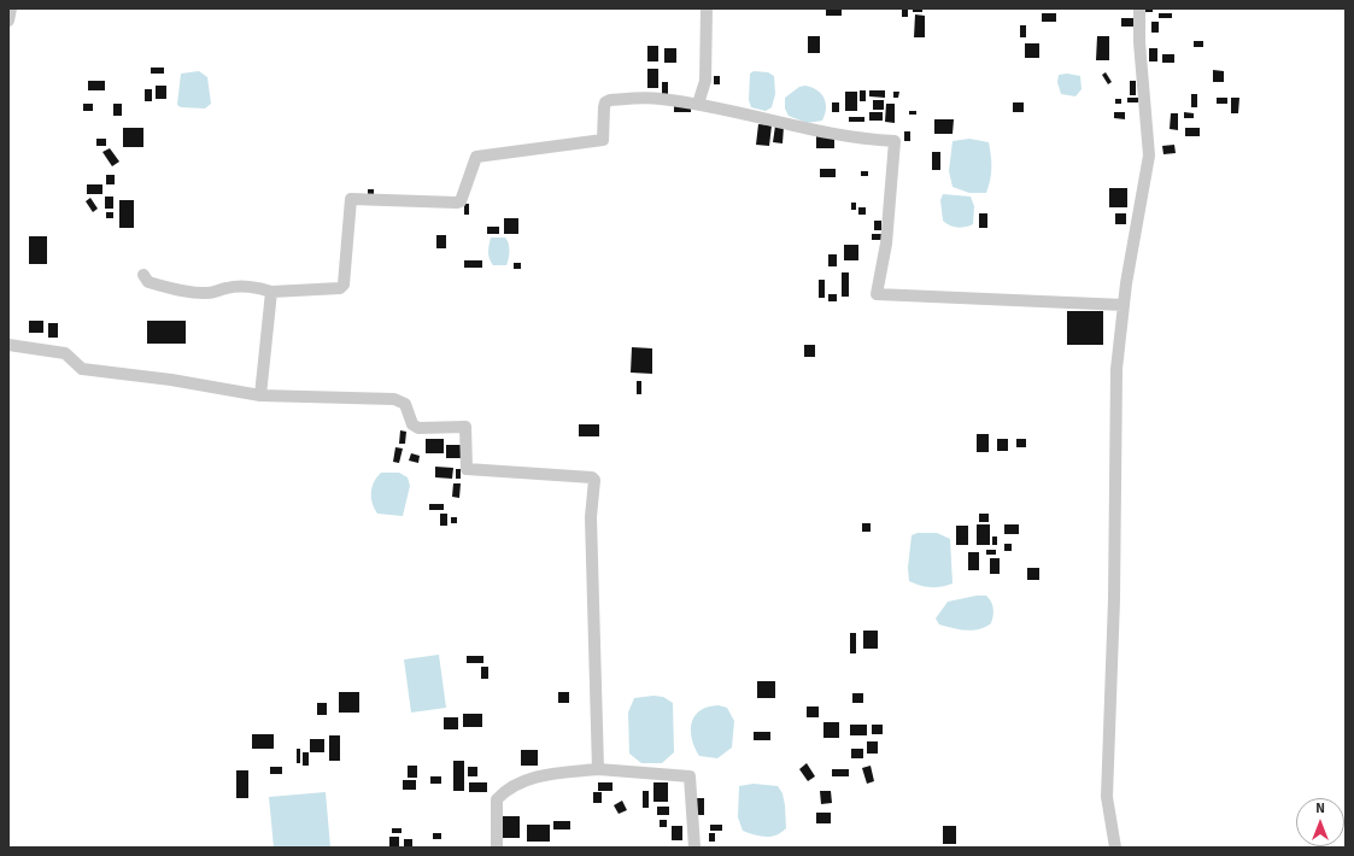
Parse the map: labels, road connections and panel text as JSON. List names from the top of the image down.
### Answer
{
  "north": "top"
}
